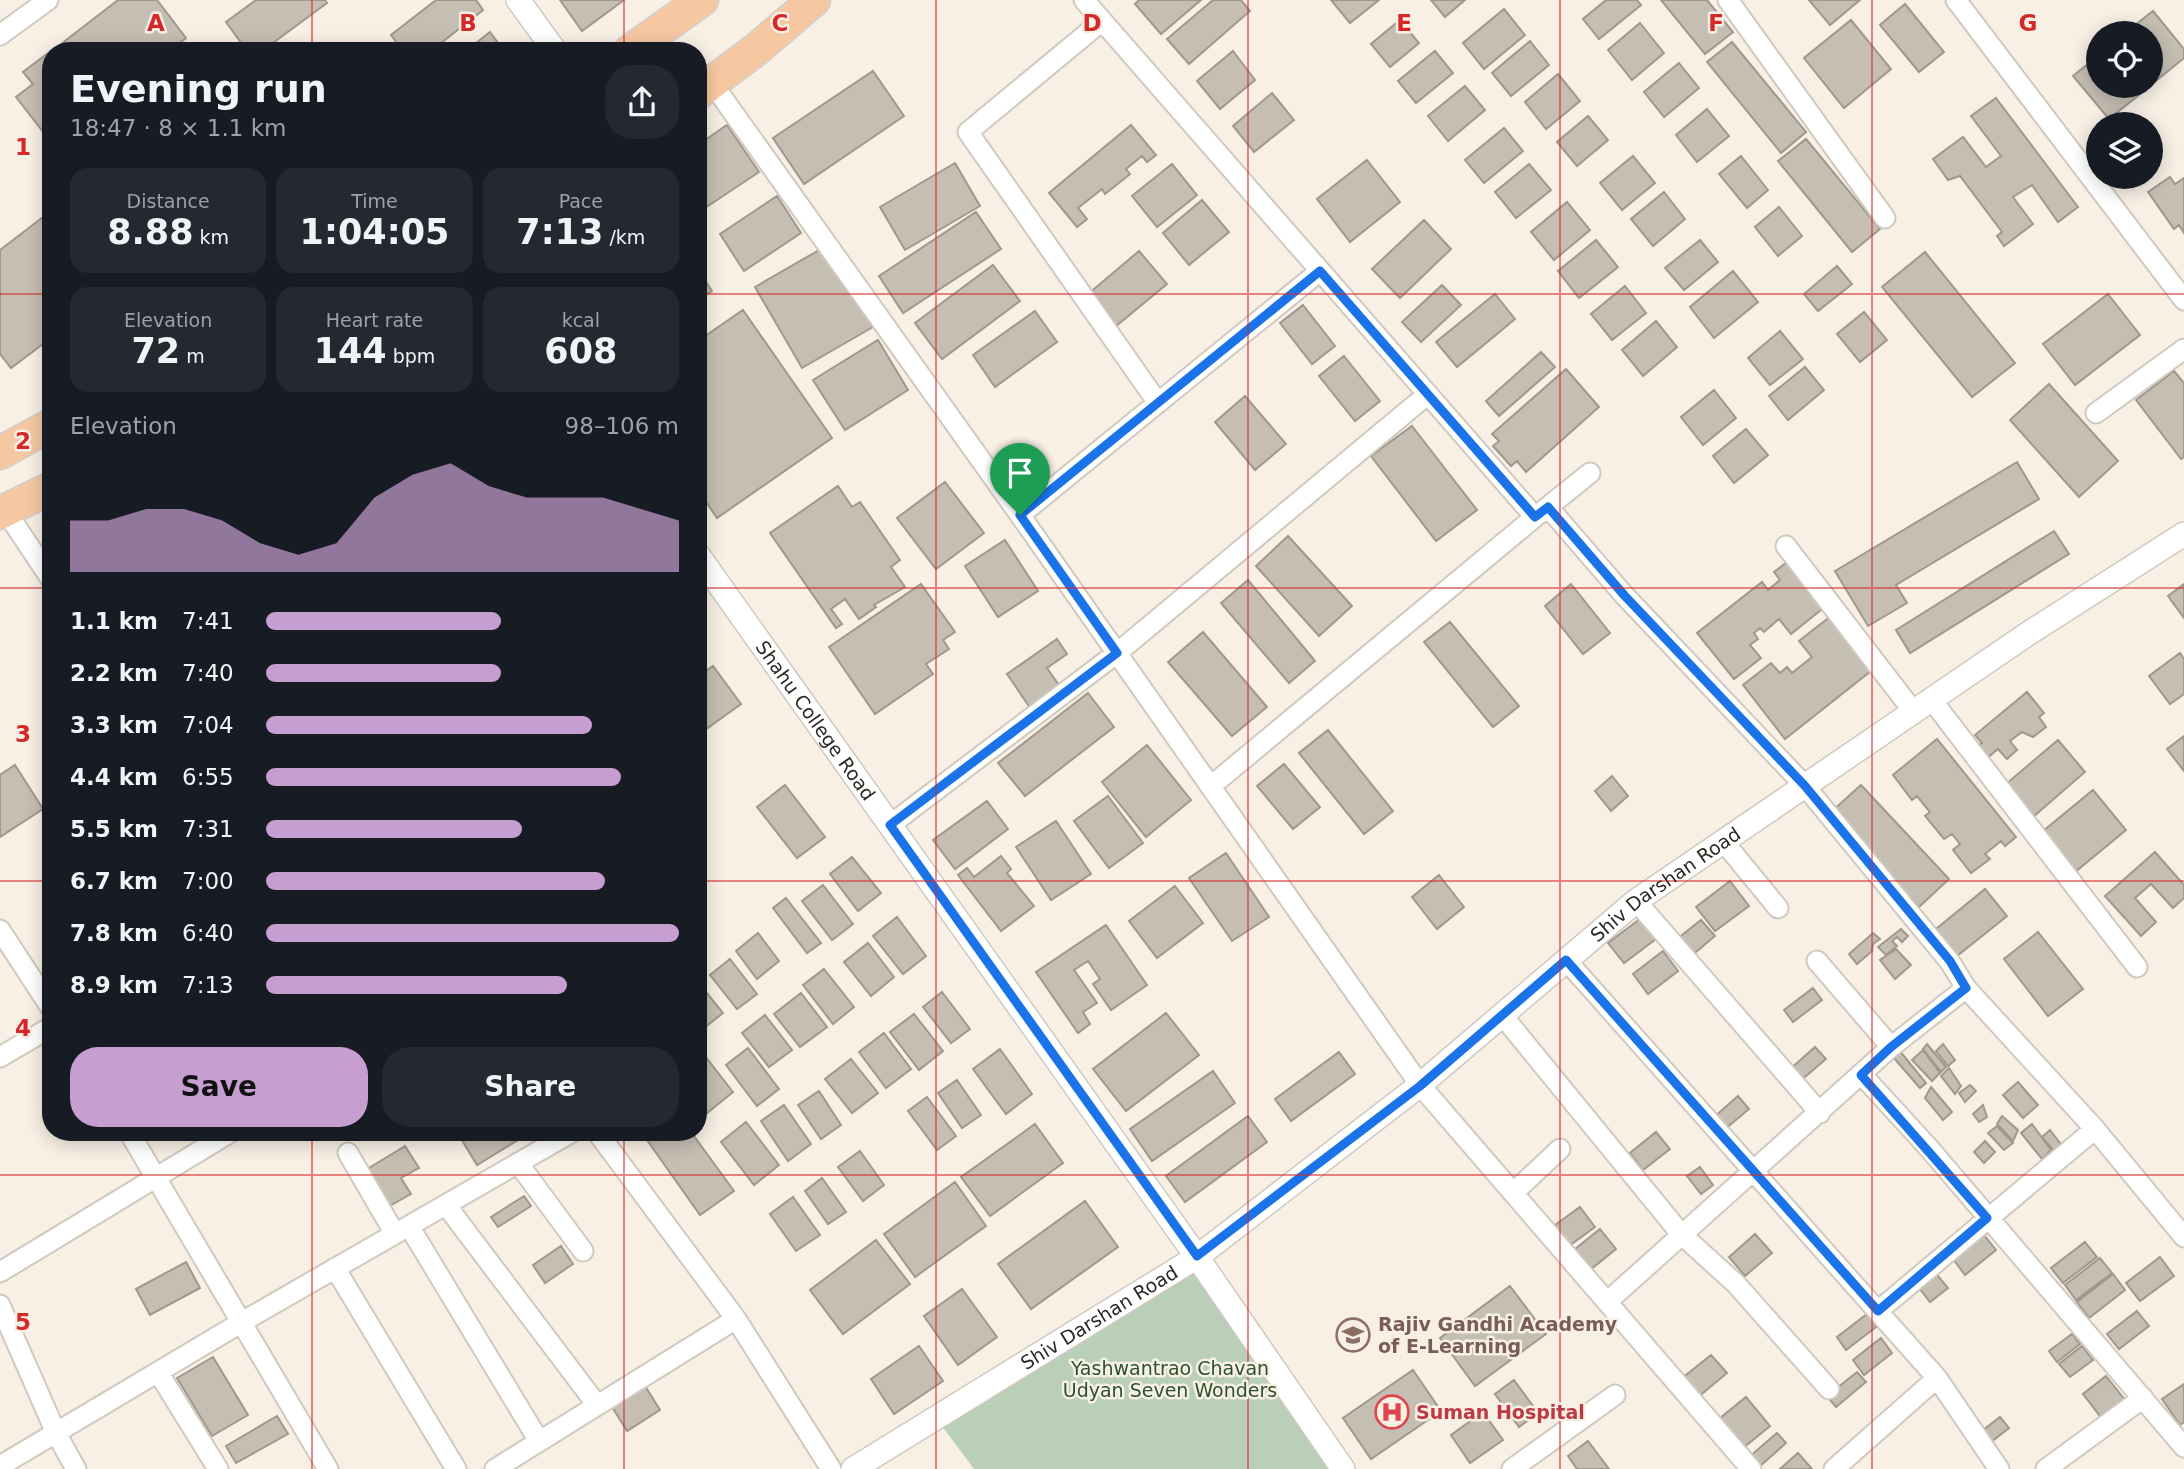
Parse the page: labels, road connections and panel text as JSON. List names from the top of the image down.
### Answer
{
  "streets": {
    "street": ["Shahu College Road", "Shiv Darshan Road"]
  },
  "crossings": [
    ["Shahu College Road", "Shiv Darshan Road"]
  ],
  "parks": ["Yashwantrao Chavan Udyan Seven Wonders"],
  "places": {
    "school or university": ["Rajiv Gandhi Academy of E-Learning"],
    "hospital": ["Suman Hospital"]
  },
  "page": {
    "heading": ["Evening run", "18:47 · 8 × 1.1 km"],
    "stats": [
      ["Distance", "8.88 km"],
      ["Time", "1:04:05"],
      ["Pace", "7:13 /km"],
      ["Elevation", "72 m"],
      ["Heart rate", "144 bpm"],
      ["kcal", "608"]
    ],
    "chart": ["Elevation", "98–106 m"],
    "list": [
      {
        "name": "1.1 km",
        "note": "7:41"
      },
      {
        "name": "2.2 km",
        "note": "7:40"
      },
      {
        "name": "3.3 km",
        "note": "7:04"
      },
      {
        "name": "4.4 km",
        "note": "6:55"
      },
      {
        "name": "5.5 km",
        "note": "7:31"
      },
      {
        "name": "6.7 km",
        "note": "7:00"
      },
      {
        "name": "7.8 km",
        "note": "6:40"
      },
      {
        "name": "8.9 km",
        "note": "7:13"
      }
    ],
    "buttons": ["Save", "Share"]
  },
  "grid": {
    "columns": [
      "A",
      "B",
      "C",
      "D",
      "E",
      "F",
      "G"
    ],
    "rows": [
      "1",
      "2",
      "3",
      "4",
      "5"
    ]
  }
}
